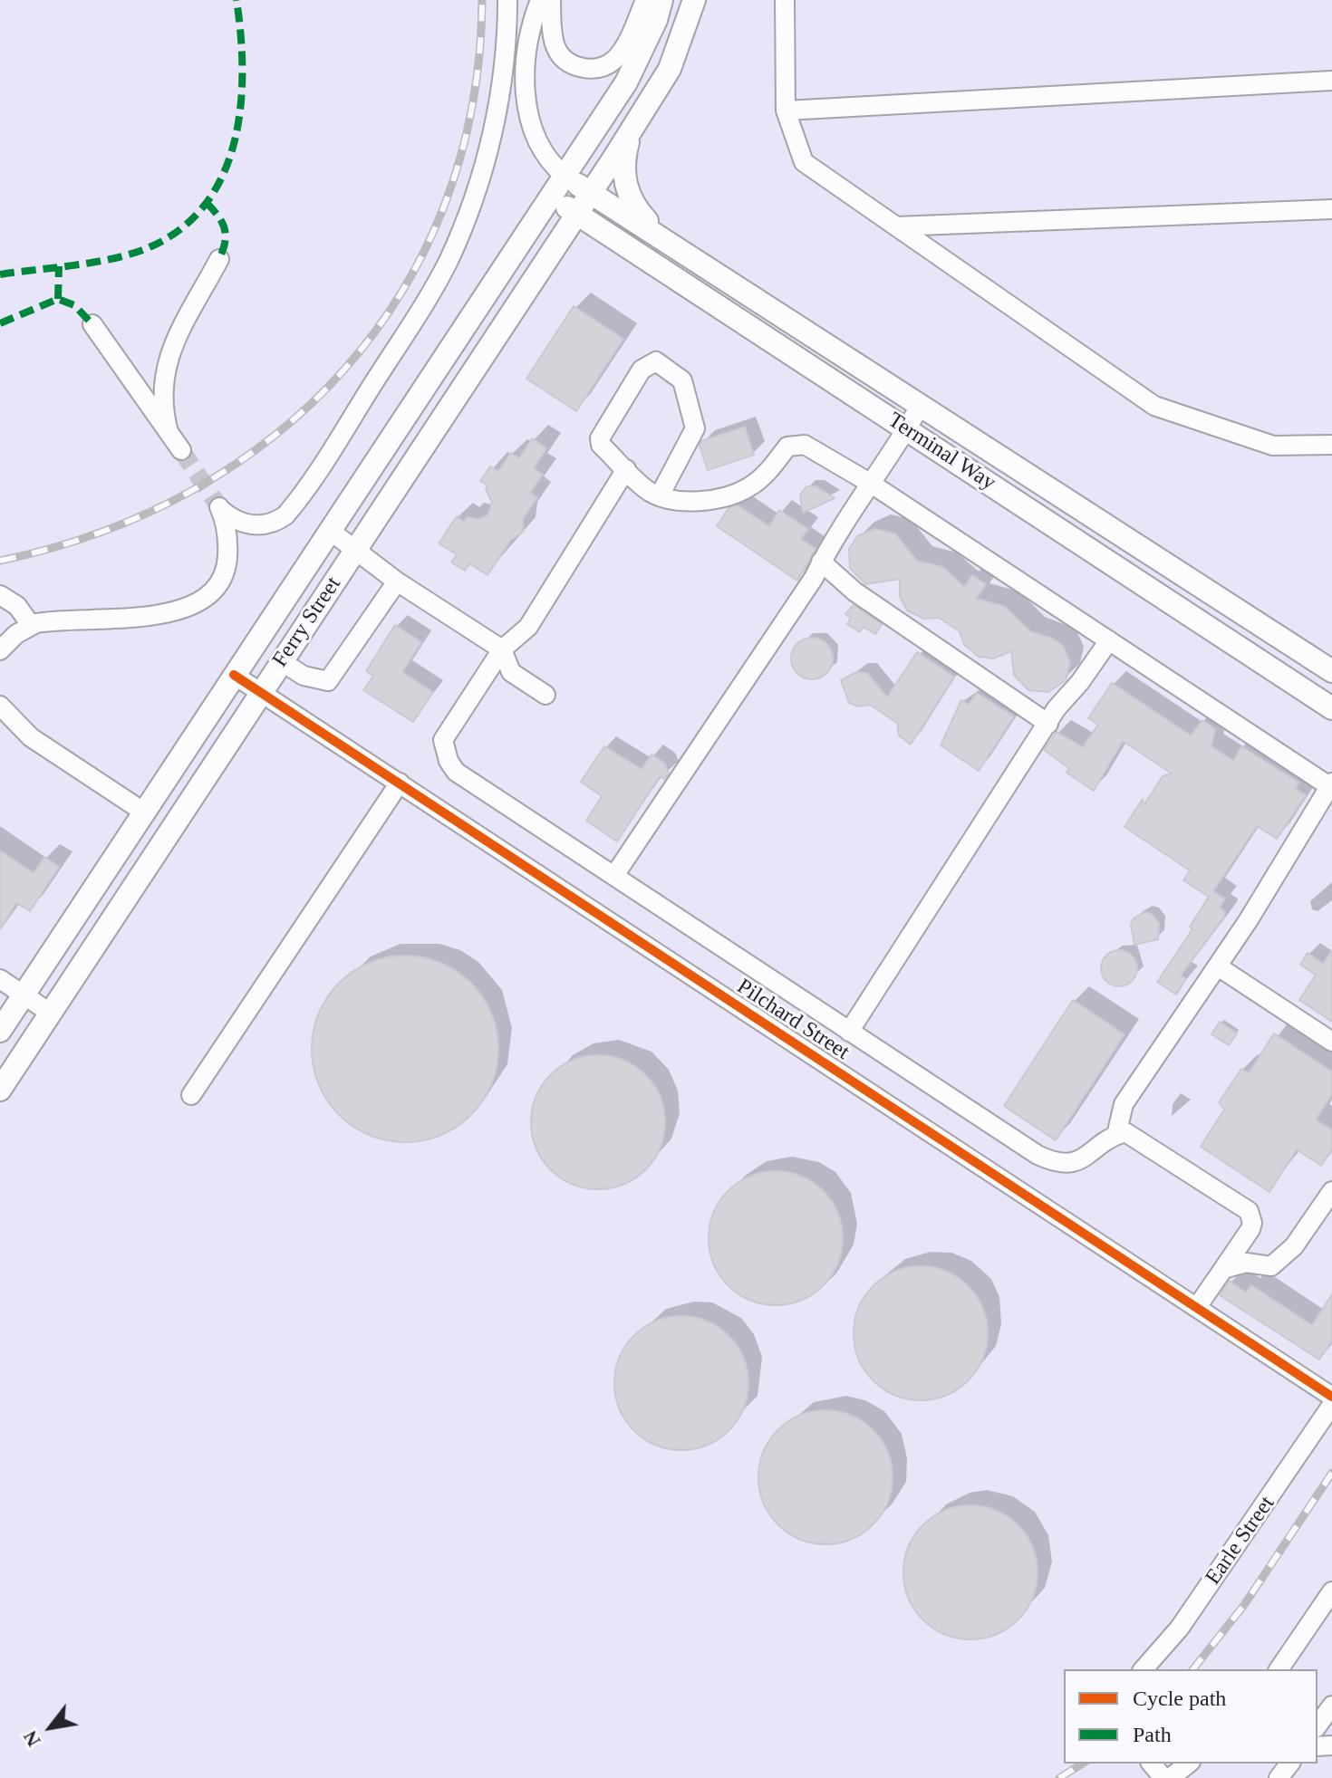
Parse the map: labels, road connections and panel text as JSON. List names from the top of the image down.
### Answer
{
  "streets": {
    "main road": ["Terminal Way", "Ferry Street"],
    "street": ["Pilchard Street", "Earle Street"]
  },
  "crossings": [
    ["Terminal Way", "Ferry Street"],
    ["Ferry Street", "Pilchard Street"]
  ],
  "legend": ["Cycle path", "Path"],
  "north": "bottom left"
}
